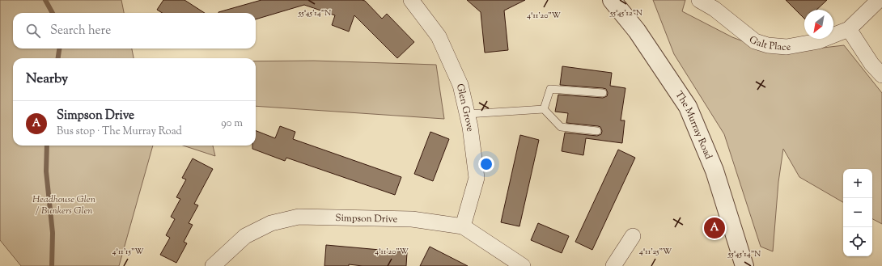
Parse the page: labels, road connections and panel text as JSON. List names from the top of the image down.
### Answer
{
  "streets": {
    "street": [
      "Galt Place",
      "Glen Grove",
      "The Murray Road",
      "Simpson Drive"
    ]
  },
  "crossings": [
    ["Glen Grove", "Simpson Drive"]
  ],
  "parks": ["Headhouse Glen / Bunkers Glen"],
  "north": "bottom left",
  "page": {
    "search": "Search here",
    "heading": "Nearby",
    "list": [
      {
        "mark": "A",
        "name": "Simpson Drive",
        "note": "Bus stop · The Murray Road",
        "value": "90 m"
      }
    ],
    "map_buttons": ["+", "−"],
    "pins": "A"
  },
  "coordinates": [
    "55°45'14\"N",
    "55°45'12\"N",
    "4°11'20\"W",
    "4°11'15\"W",
    "4°11'25\"W"
  ]
}
